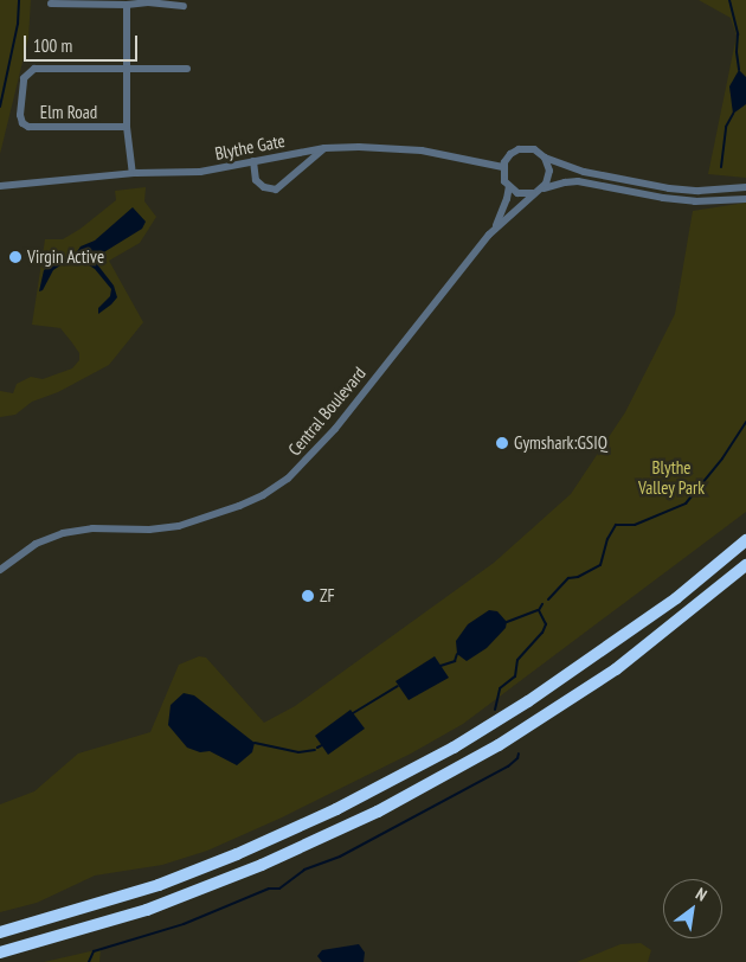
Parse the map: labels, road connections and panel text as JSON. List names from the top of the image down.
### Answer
{
  "streets": {
    "street": ["Elm Road", "Blythe Gate", "Central Boulevard"]
  },
  "parks": ["Blythe Valley Park"],
  "places": ["Virgin Active", "Gymshark:GSIQ", "ZF"],
  "scale_bar": "100 m",
  "north": "top right"
}
